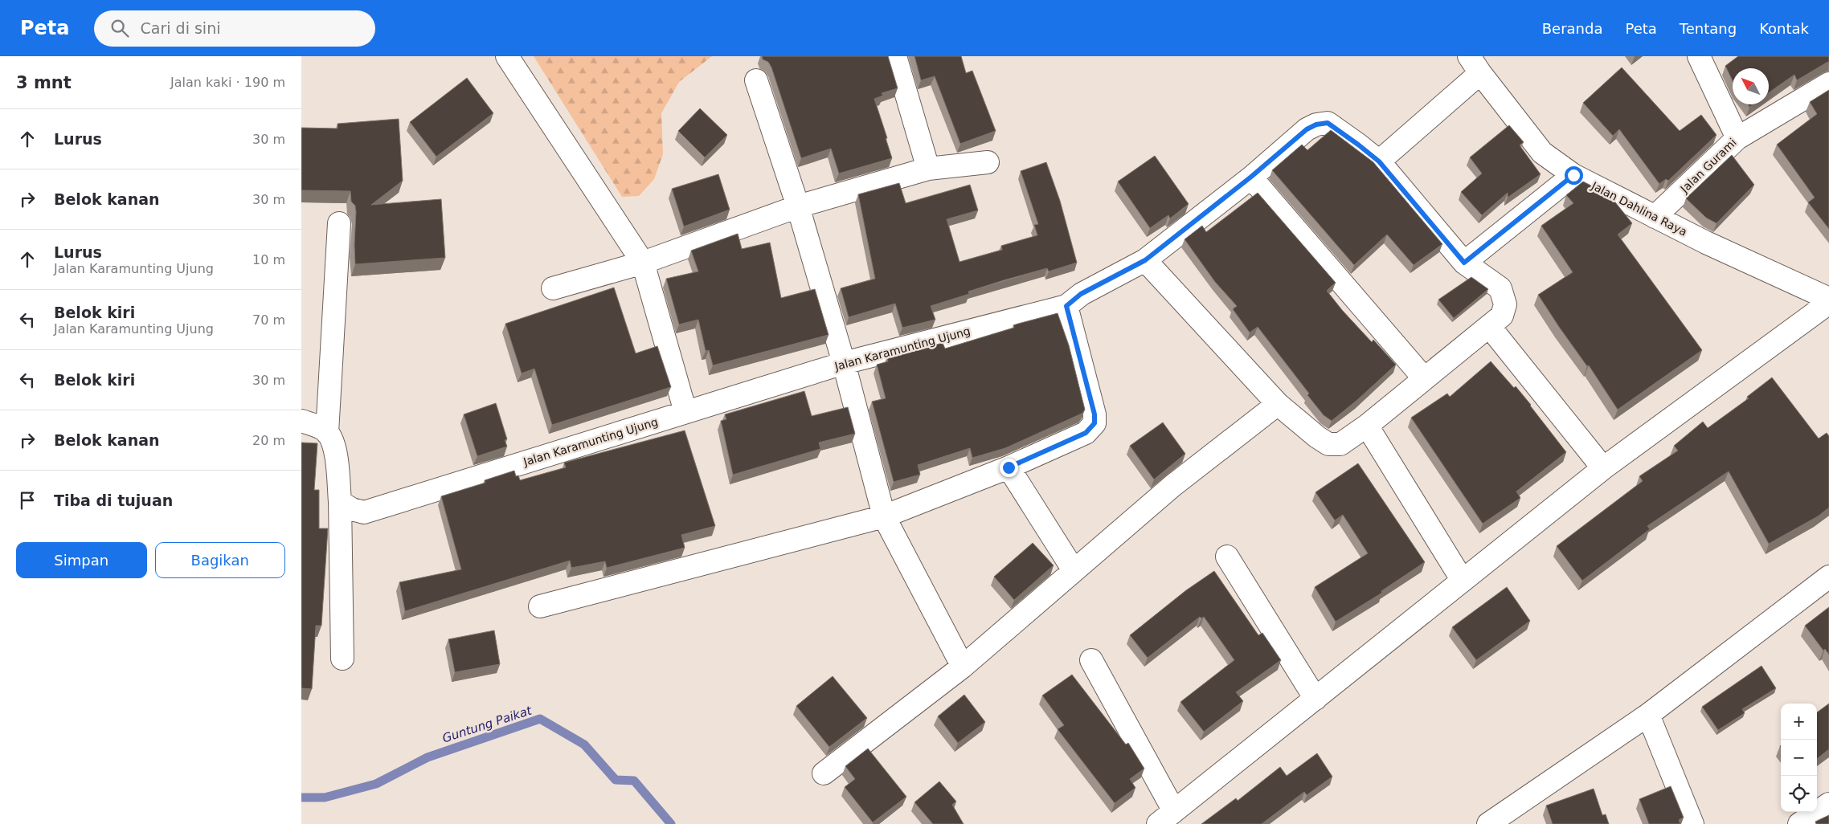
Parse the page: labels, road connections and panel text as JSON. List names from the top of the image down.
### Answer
{
  "streets": {
    "street": ["Jalan Gurami", "Jalan Dahlina Raya", "Jalan Karamunting Ujung"]
  },
  "crossings": [
    ["Jalan Gurami", "Jalan Dahlina Raya"]
  ],
  "water": ["Guntung Paikat"],
  "north": "top left",
  "page": {
    "header": "Peta",
    "search": "Cari di sini",
    "nav": [
      "Beranda",
      "Peta",
      "Tentang",
      "Kontak"
    ],
    "heading": ["3 mnt", "Jalan kaki · 190 m"],
    "list": [
      ["Lurus", "30 m"],
      ["Belok kanan", "30 m"],
      ["Lurus", "Jalan Karamunting Ujung", "10 m"],
      ["Belok kiri", "Jalan Karamunting Ujung", "70 m"],
      ["Belok kiri", "30 m"],
      ["Belok kanan", "20 m"],
      "Tiba di tujuan"
    ],
    "buttons": ["Simpan", "Bagikan"],
    "map_buttons": ["+", "−"]
  }
}
